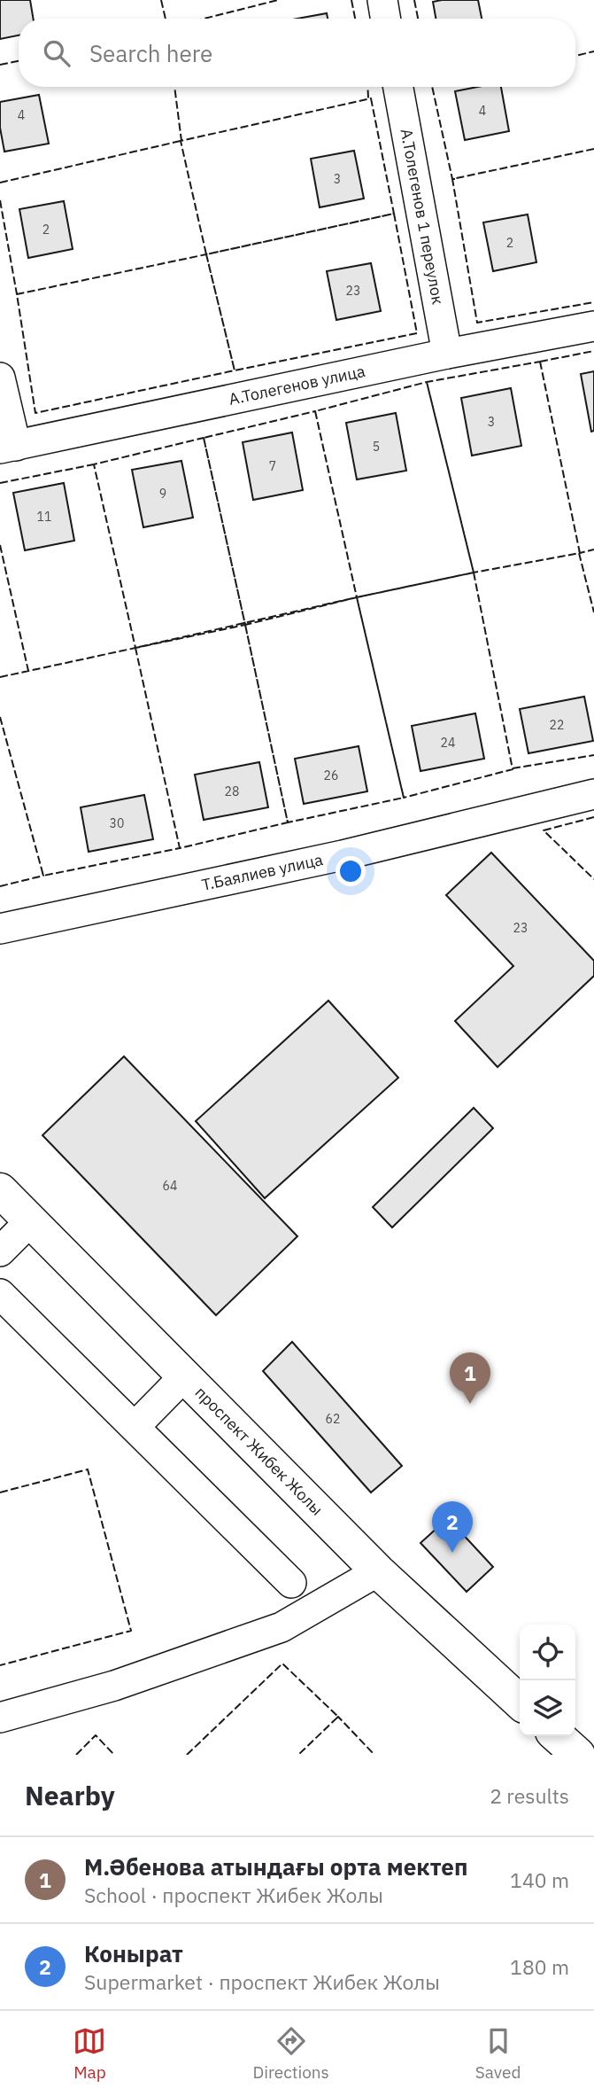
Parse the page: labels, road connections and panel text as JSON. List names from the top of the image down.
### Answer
{
  "streets": {
    "main road": ["проспект Жибек Жолы"],
    "street": ["А.Толегенов 1 переулок", "А.Толегенов улица", "Т.Баялиев улица"]
  },
  "crossings": [
    ["А.Толегенов 1 переулок", "А.Толегенов улица"]
  ],
  "house_numbers": [
    "4",
    "4",
    "3",
    "2",
    "2",
    "23",
    "3",
    "5",
    "7",
    "9",
    "11",
    "22",
    "24",
    "26",
    "28",
    "30",
    "23",
    "64",
    "62"
  ],
  "page": {
    "search": "Search here",
    "pins": ["1", "2"],
    "heading": ["Nearby", "2 results"],
    "list": [
      {
        "mark": "1",
        "name": "М.Әбенова атындағы орта мектеп",
        "note": "School · проспект Жибек Жолы",
        "value": "140 m"
      },
      {
        "mark": "2",
        "name": "Конырат",
        "note": "Supermarket · проспект Жибек Жолы",
        "value": "180 m"
      }
    ],
    "nav": ["Map", "Directions", "Saved"]
  }
}
